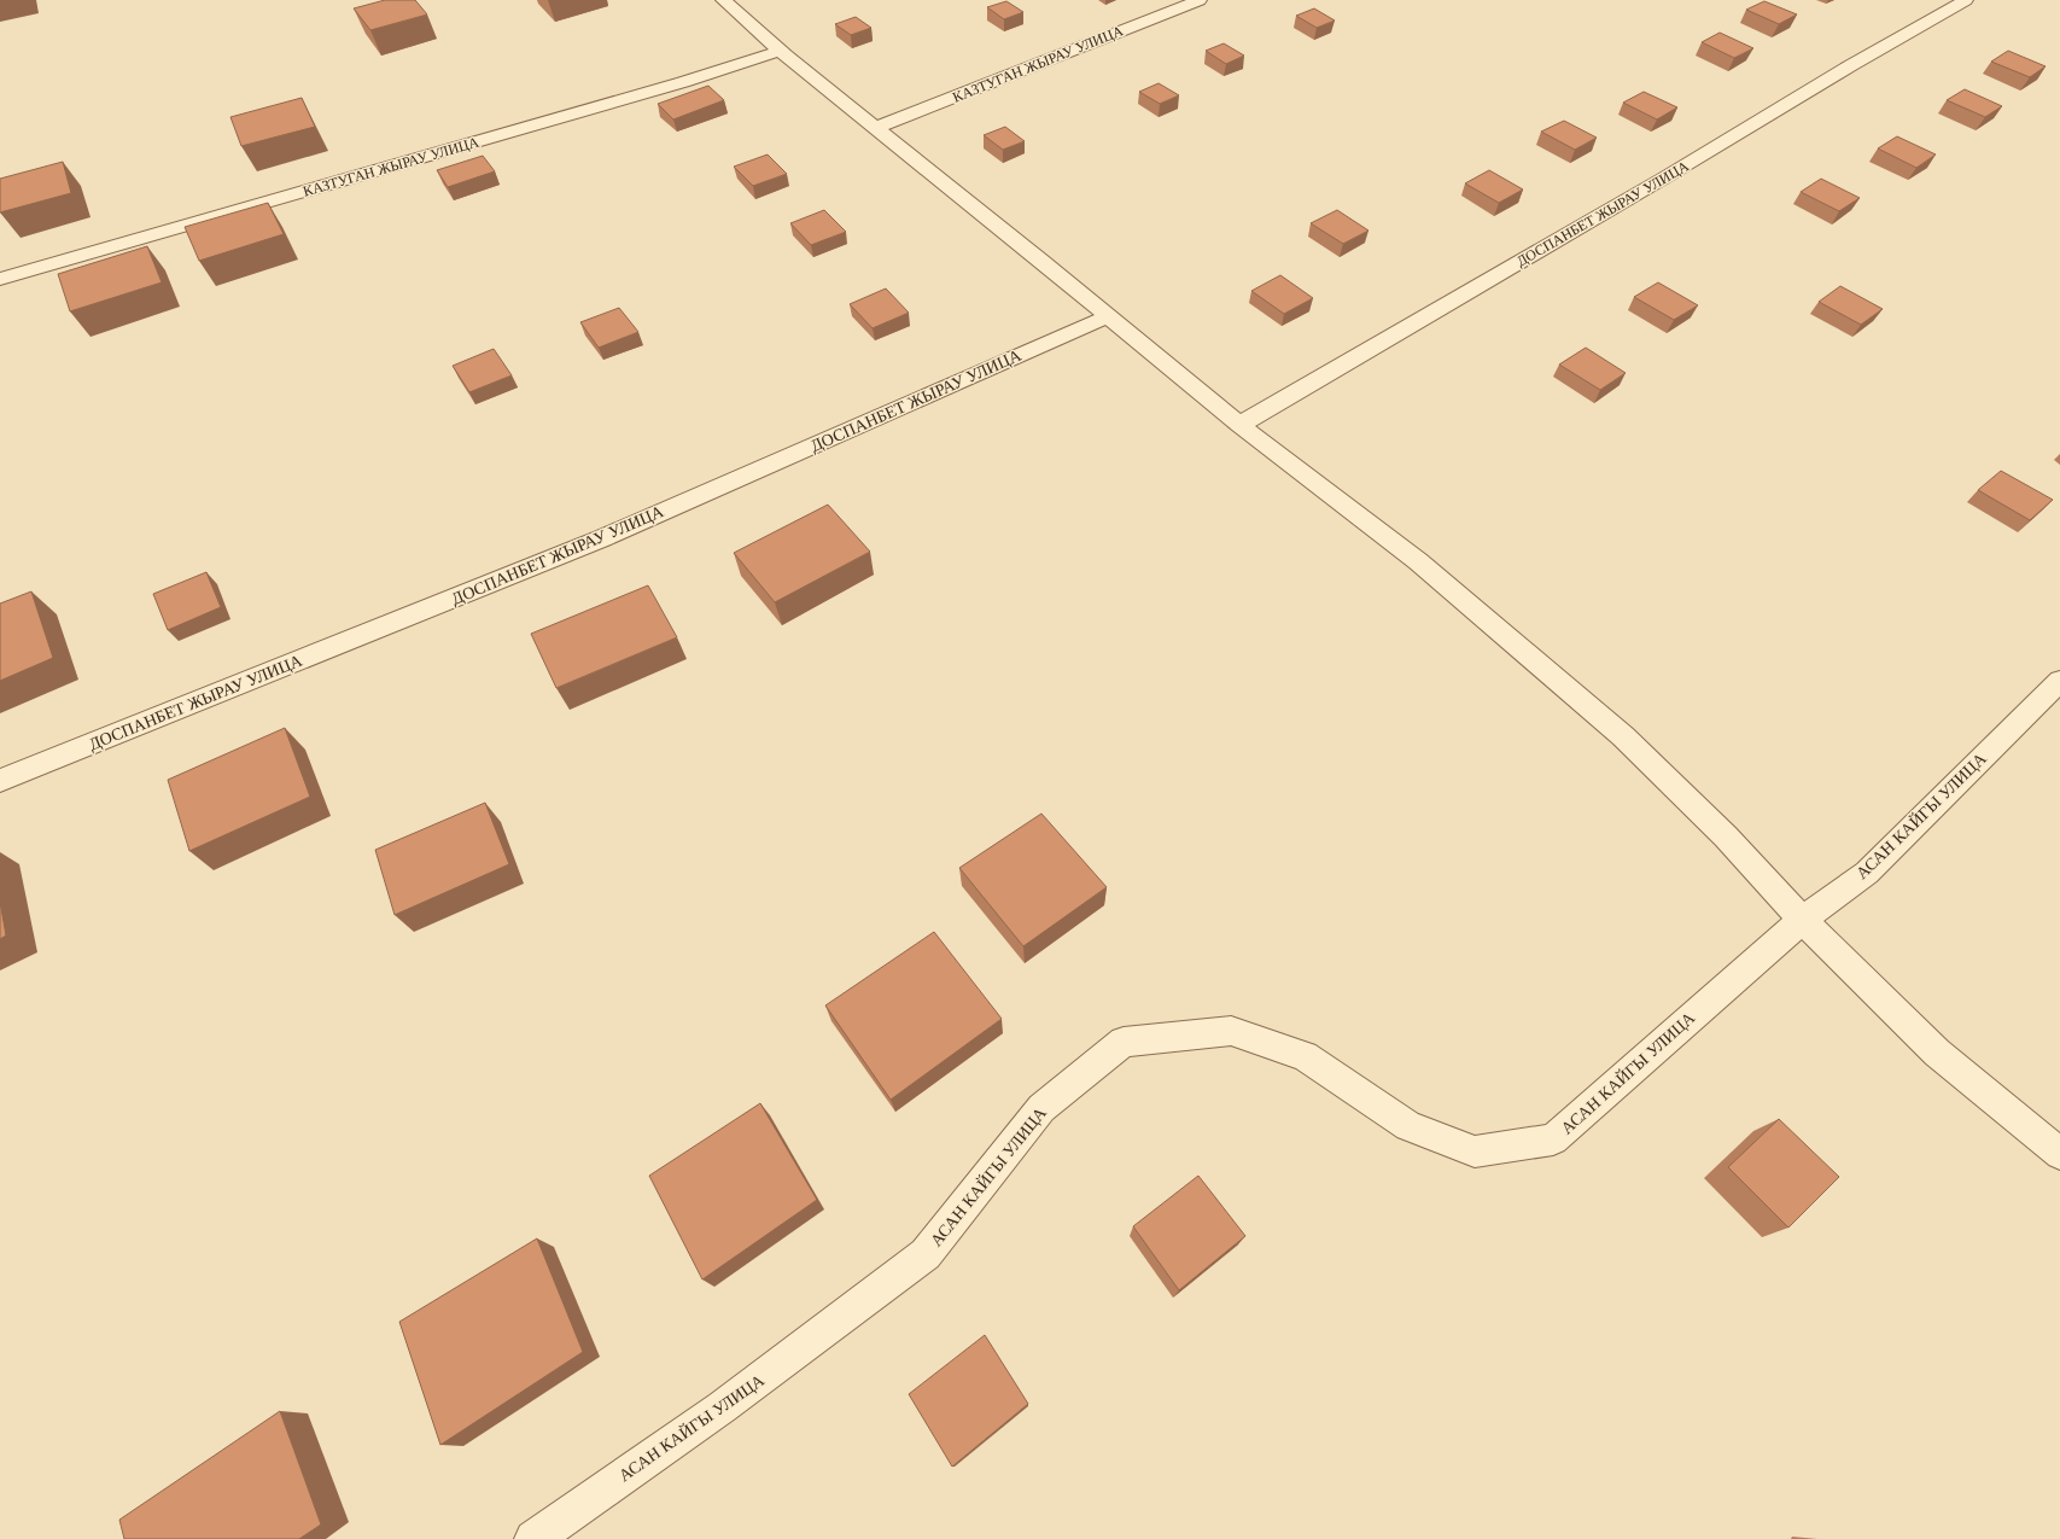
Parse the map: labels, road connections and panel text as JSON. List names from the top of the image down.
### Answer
{
  "streets": {
    "street": ["КАЗТУГАН ЖЫРАУ УЛИЦА", "ДОСПАНБЕТ ЖЫРАУ УЛИЦА", "АСАН КАЙГЫ УЛИЦА"]
  }
}
